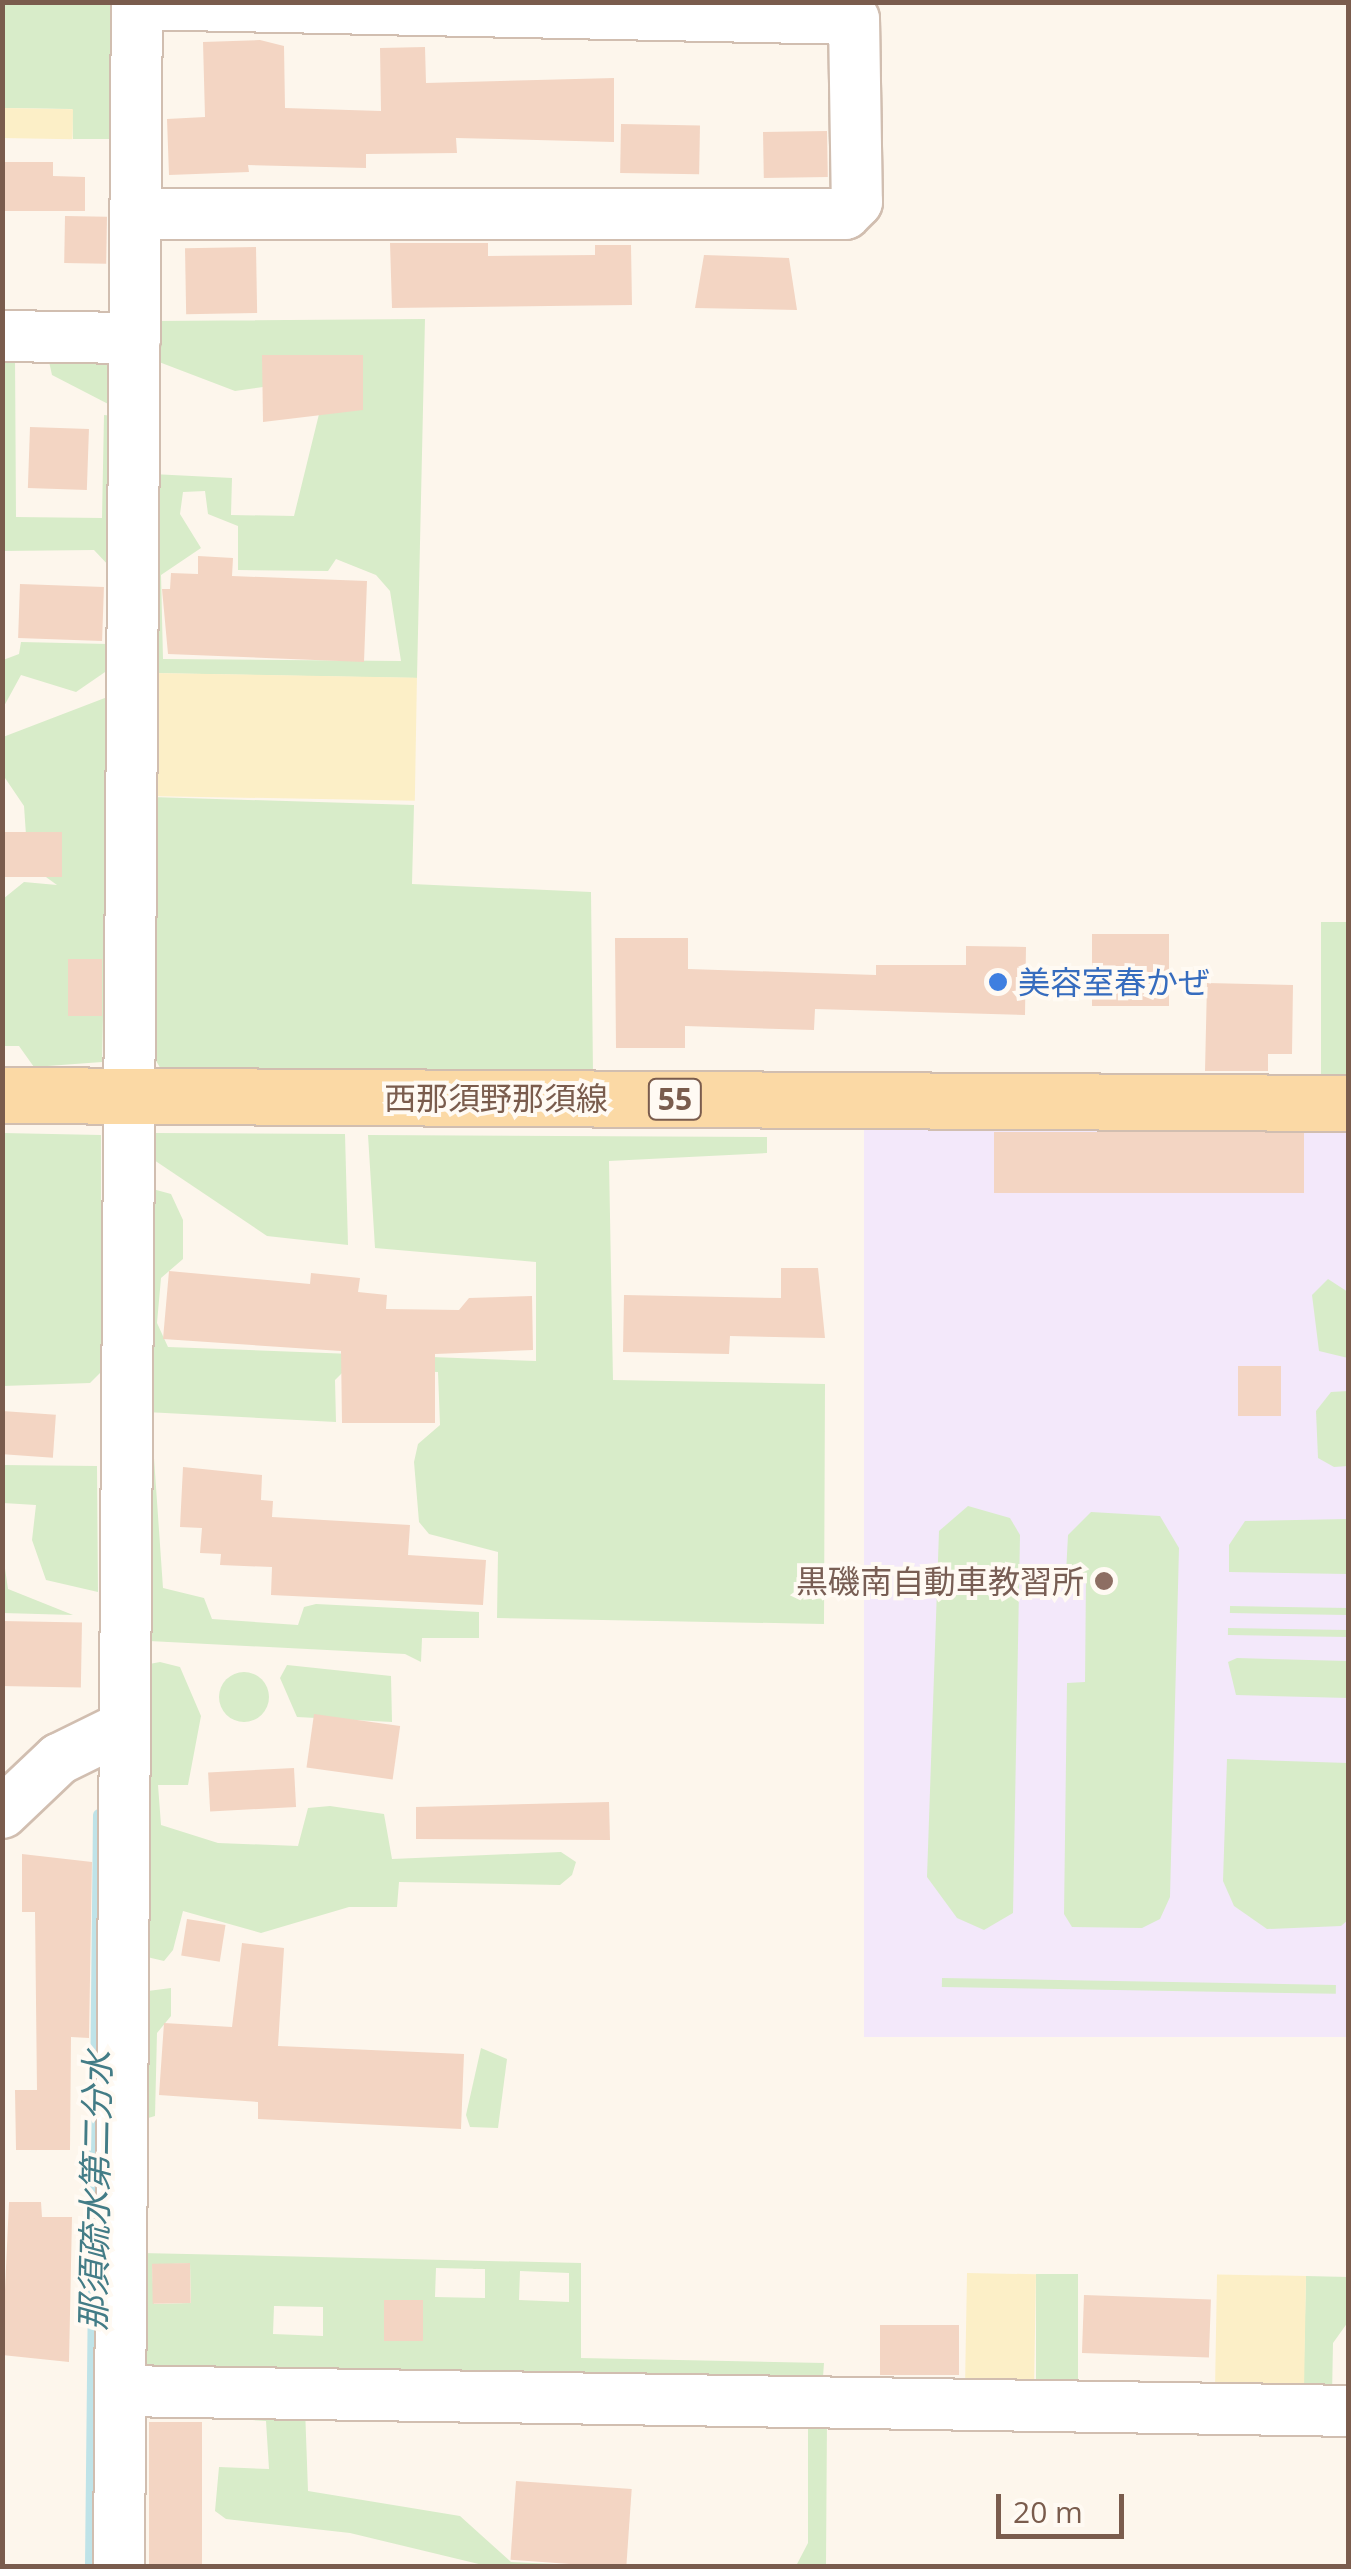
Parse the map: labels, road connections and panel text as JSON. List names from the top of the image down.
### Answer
{
  "streets": {
    "main road": ["西那須野那須線", "55"]
  },
  "water": ["那須疏水第二分水"],
  "places": ["美容室春かぜ", "黒磯南自動車教習所"],
  "scale_bar": "20 m"
}
